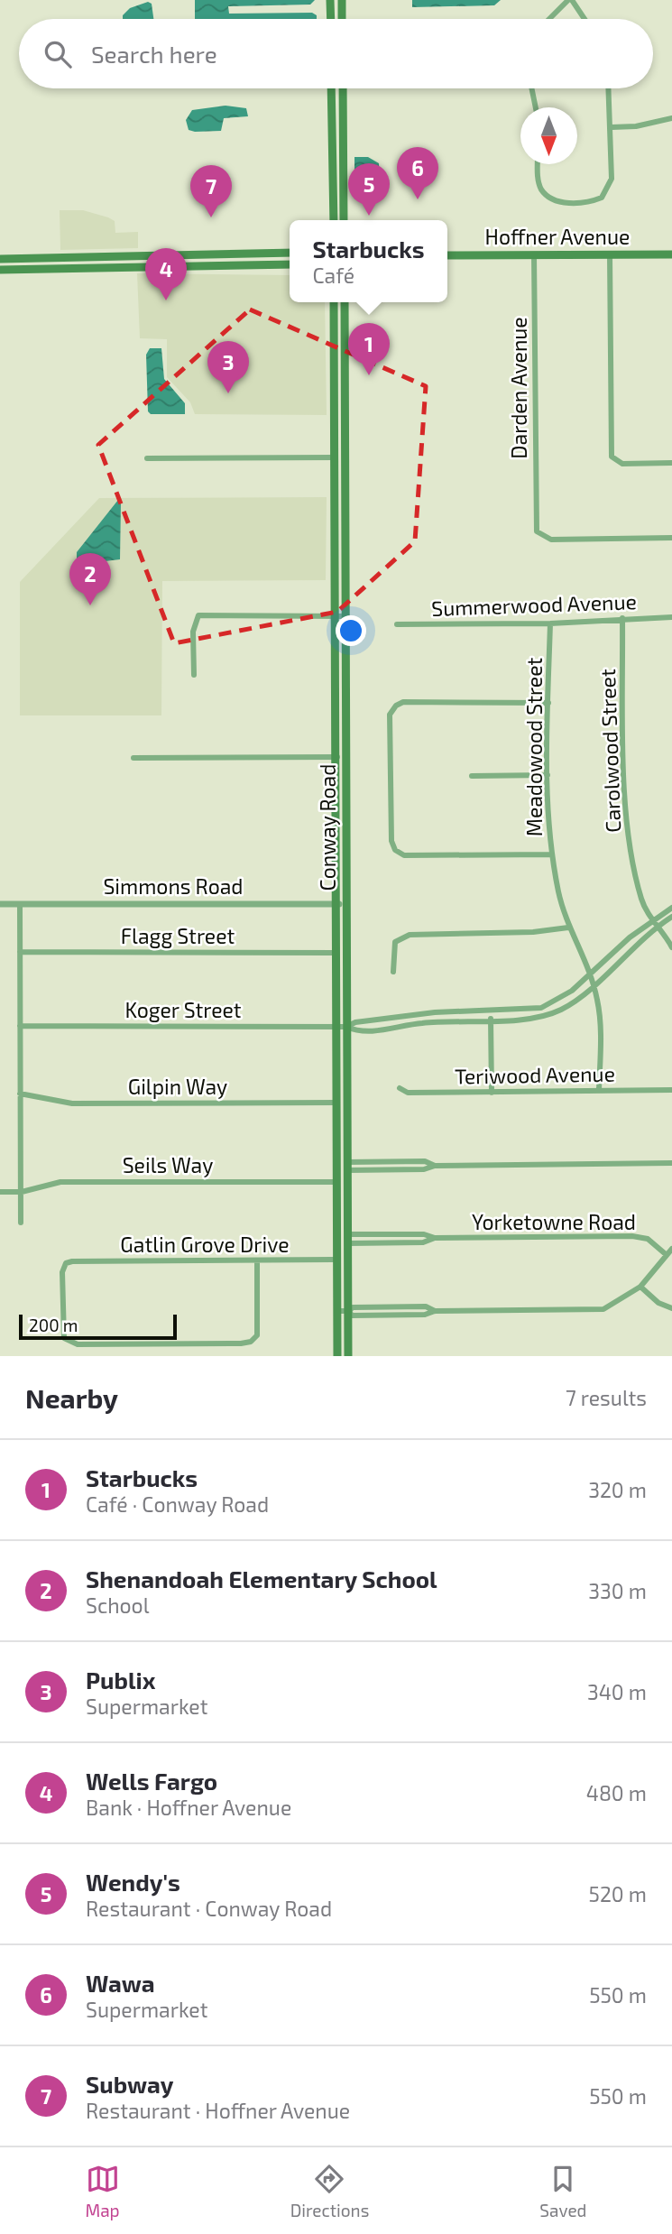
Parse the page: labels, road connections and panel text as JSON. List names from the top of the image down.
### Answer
{
  "streets": {
    "main road": ["Hoffner Avenue", "Conway Road"],
    "street": [
      "Darden Avenue",
      "Summerwood Avenue",
      "Meadowood Street",
      "Carolwood Street",
      "Simmons Road",
      "Flagg Street",
      "Koger Street",
      "Teriwood Avenue",
      "Gilpin Way",
      "Seils Way",
      "Yorketowne Road",
      "Gatlin Grove Drive"
    ]
  },
  "crossings": [
    ["Hoffner Avenue", "Darden Avenue"],
    ["Summerwood Avenue", "Meadowood Street"],
    ["Summerwood Avenue", "Carolwood Street"],
    ["Meadowood Street", "Teriwood Avenue"],
    ["Conway Road", "Simmons Road"],
    ["Conway Road", "Flagg Street"],
    ["Conway Road", "Koger Street"],
    ["Conway Road", "Gilpin Way"],
    ["Conway Road", "Seils Way"],
    ["Conway Road", "Yorketowne Road"],
    ["Conway Road", "Gatlin Grove Drive"]
  ],
  "scale_bar": "200 m",
  "north": "bottom",
  "page": {
    "search": "Search here",
    "pins": [
      "6",
      "5",
      "7",
      "4",
      "1",
      "3",
      "2"
    ],
    "popup": ["Starbucks", "Café"],
    "scale": "200 m",
    "heading": ["Nearby", "7 results"],
    "list": [
      {
        "mark": "1",
        "name": "Starbucks",
        "note": "Café · Conway Road",
        "value": "320 m"
      },
      {
        "mark": "2",
        "name": "Shenandoah Elementary School",
        "note": "School",
        "value": "330 m"
      },
      {
        "mark": "3",
        "name": "Publix",
        "note": "Supermarket",
        "value": "340 m"
      },
      {
        "mark": "4",
        "name": "Wells Fargo",
        "note": "Bank · Hoffner Avenue",
        "value": "480 m"
      },
      {
        "mark": "5",
        "name": "Wendy's",
        "note": "Restaurant · Conway Road",
        "value": "520 m"
      },
      {
        "mark": "6",
        "name": "Wawa",
        "note": "Supermarket",
        "value": "550 m"
      },
      {
        "mark": "7",
        "name": "Subway",
        "note": "Restaurant · Hoffner Avenue",
        "value": "550 m"
      }
    ],
    "nav": ["Map", "Directions", "Saved"]
  }
}
